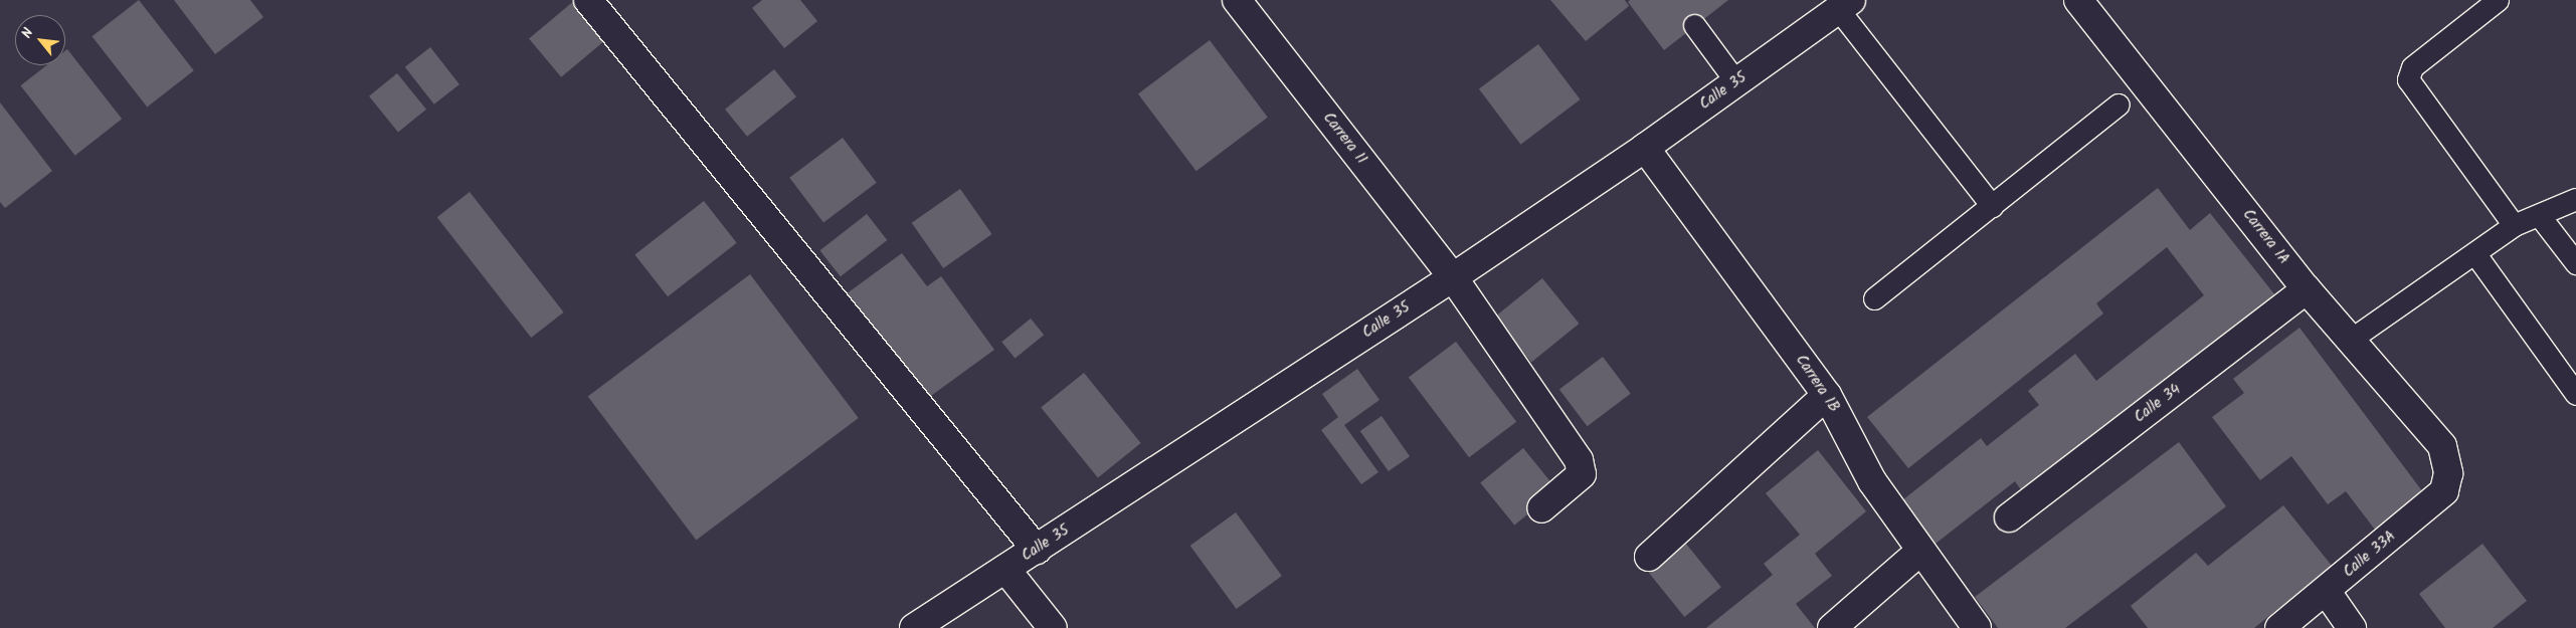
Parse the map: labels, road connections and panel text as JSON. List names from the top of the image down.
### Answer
{
  "streets": {
    "street": [
      "Calle 35",
      "Carrera 11",
      "Carrera 1A",
      "Carrera 1B",
      "Calle 34",
      "Calle 33A"
    ]
  },
  "crossings": [
    ["Calle 35", "Carrera 11"],
    ["Calle 35", "Carrera 1B"],
    ["Carrera 1A", "Calle 34"],
    ["Carrera 1A", "Calle 33A"]
  ],
  "north": "top left"
}
